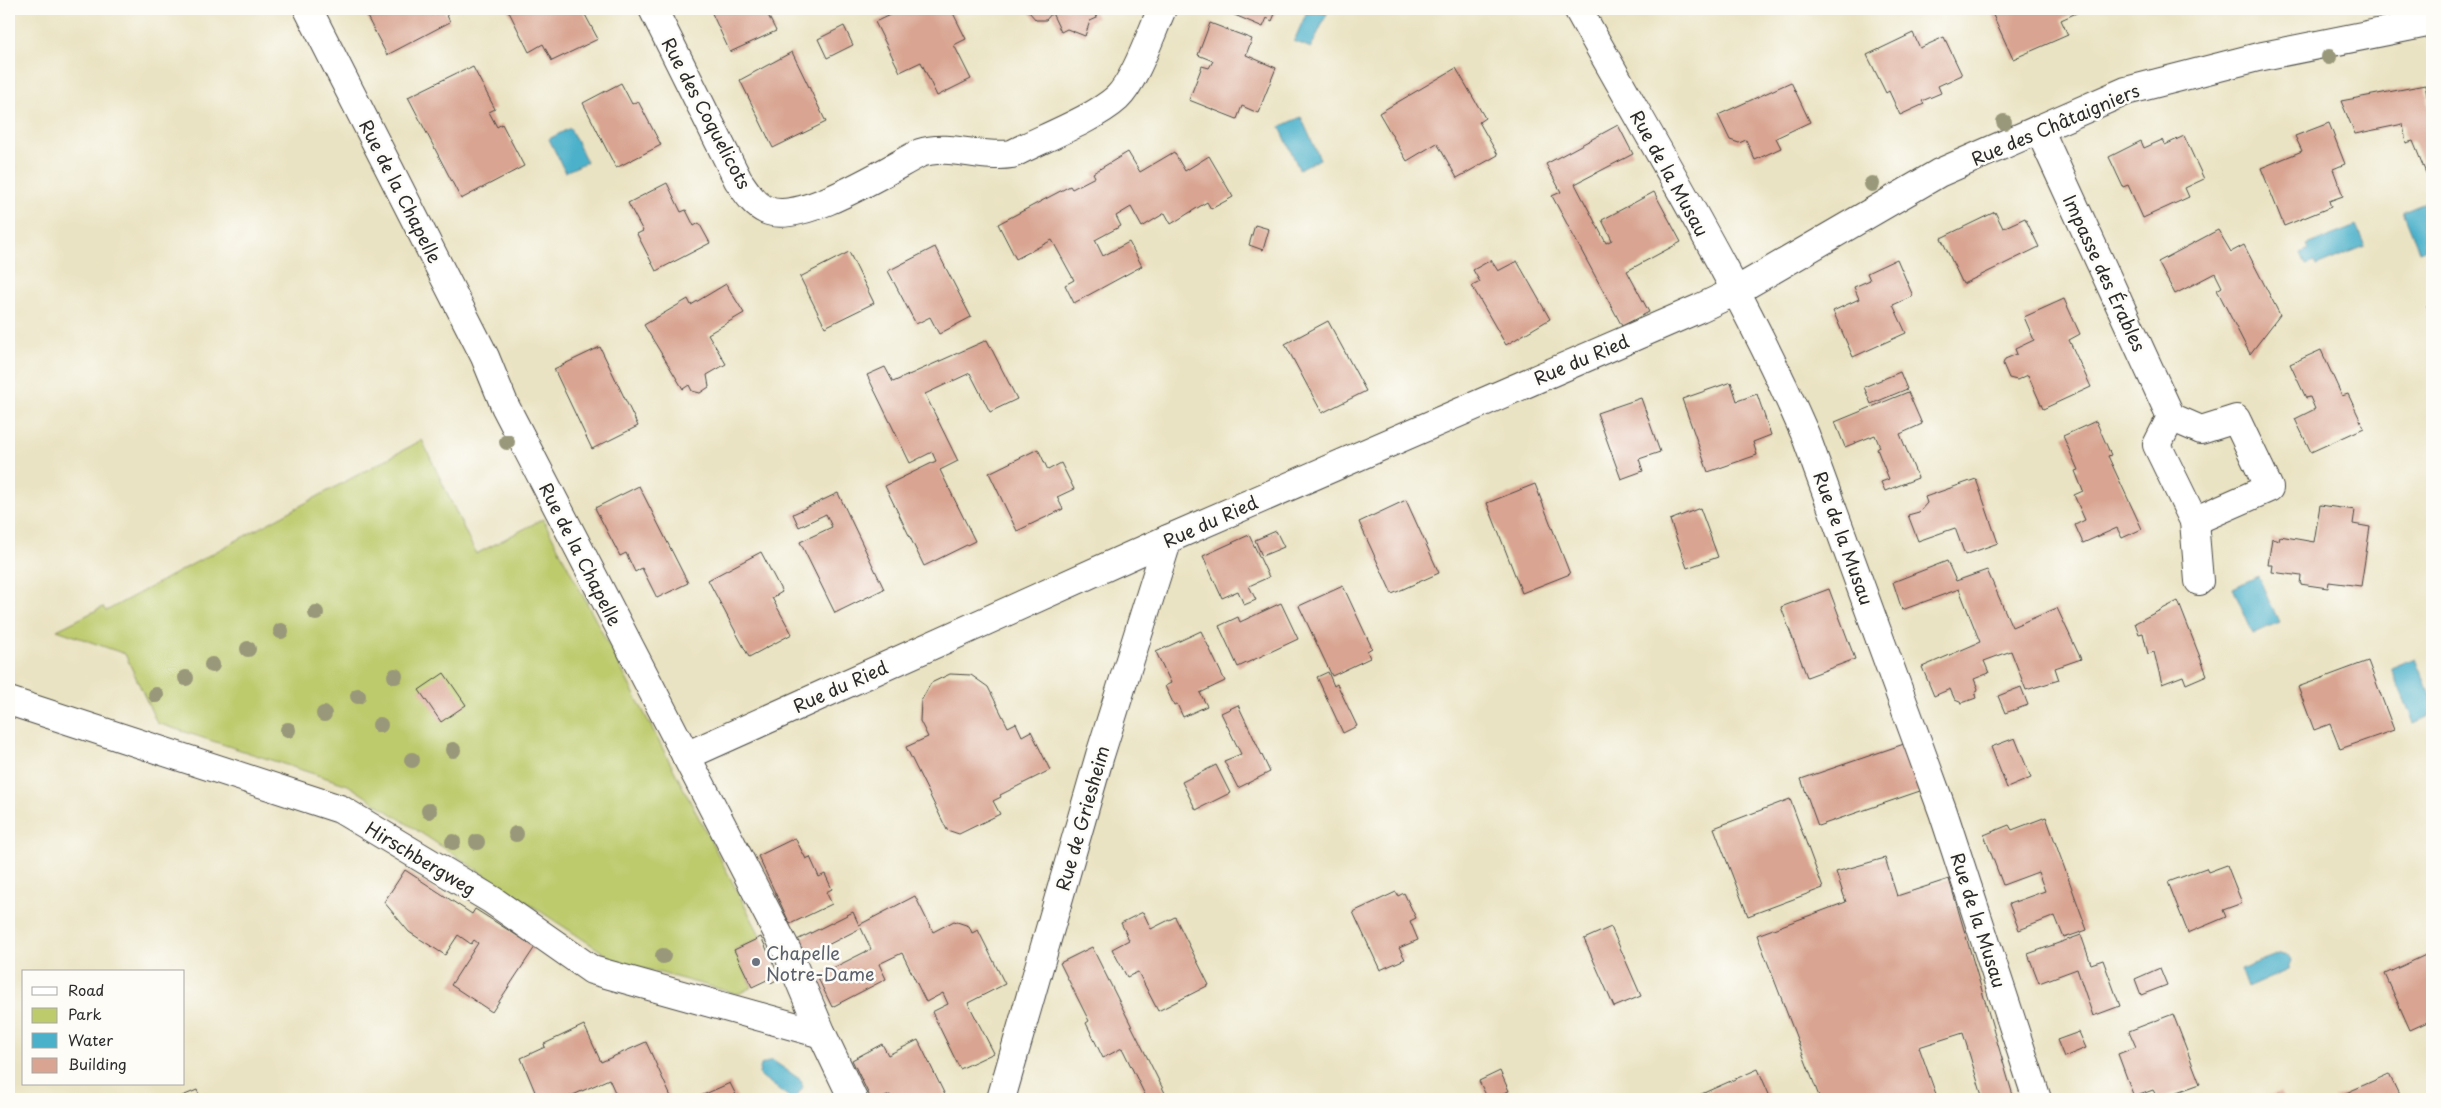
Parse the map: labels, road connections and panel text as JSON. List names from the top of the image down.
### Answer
{
  "streets": {
    "street": [
      "Rue des Coquelicots",
      "Rue des Châtaigniers",
      "Rue de la Musau",
      "Rue de la Chapelle",
      "Impasse des Érables",
      "Rue du Ried",
      "Rue de Griesheim",
      "Hirschbergweg"
    ]
  },
  "crossings": [
    ["Rue des Châtaigniers", "Rue de la Musau"],
    ["Rue des Châtaigniers", "Impasse des Érables"],
    ["Rue des Châtaigniers", "Rue du Ried"],
    ["Rue de la Musau", "Rue du Ried"],
    ["Rue de la Chapelle", "Rue du Ried"],
    ["Rue de la Chapelle", "Hirschbergweg"],
    ["Rue du Ried", "Rue de Griesheim"]
  ],
  "places": ["Chapelle Notre-Dame"],
  "legend": [
    "Road",
    "Park",
    "Water",
    "Building"
  ]
}
